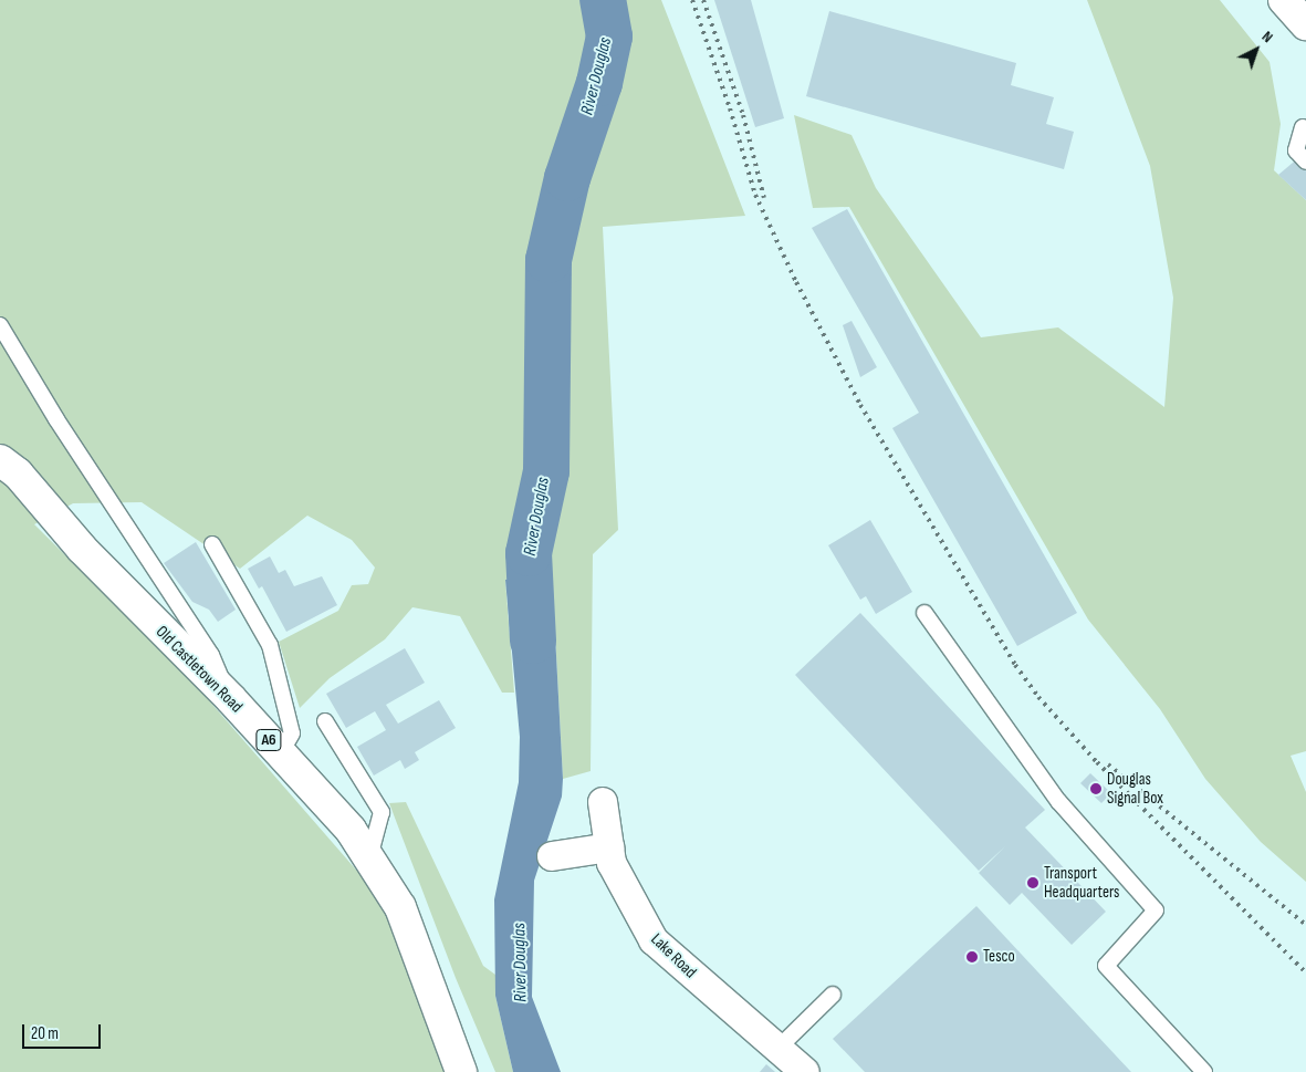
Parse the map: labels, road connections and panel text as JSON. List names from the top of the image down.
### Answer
{
  "streets": {
    "highway": ["Old Castletown Road", "A6"],
    "street": ["Lake Road"]
  },
  "water": ["River Douglas"],
  "places": ["Douglas Signal Box", "Transport Headquarters", "Tesco"],
  "scale_bar": "20 m",
  "north": "top right"
}
